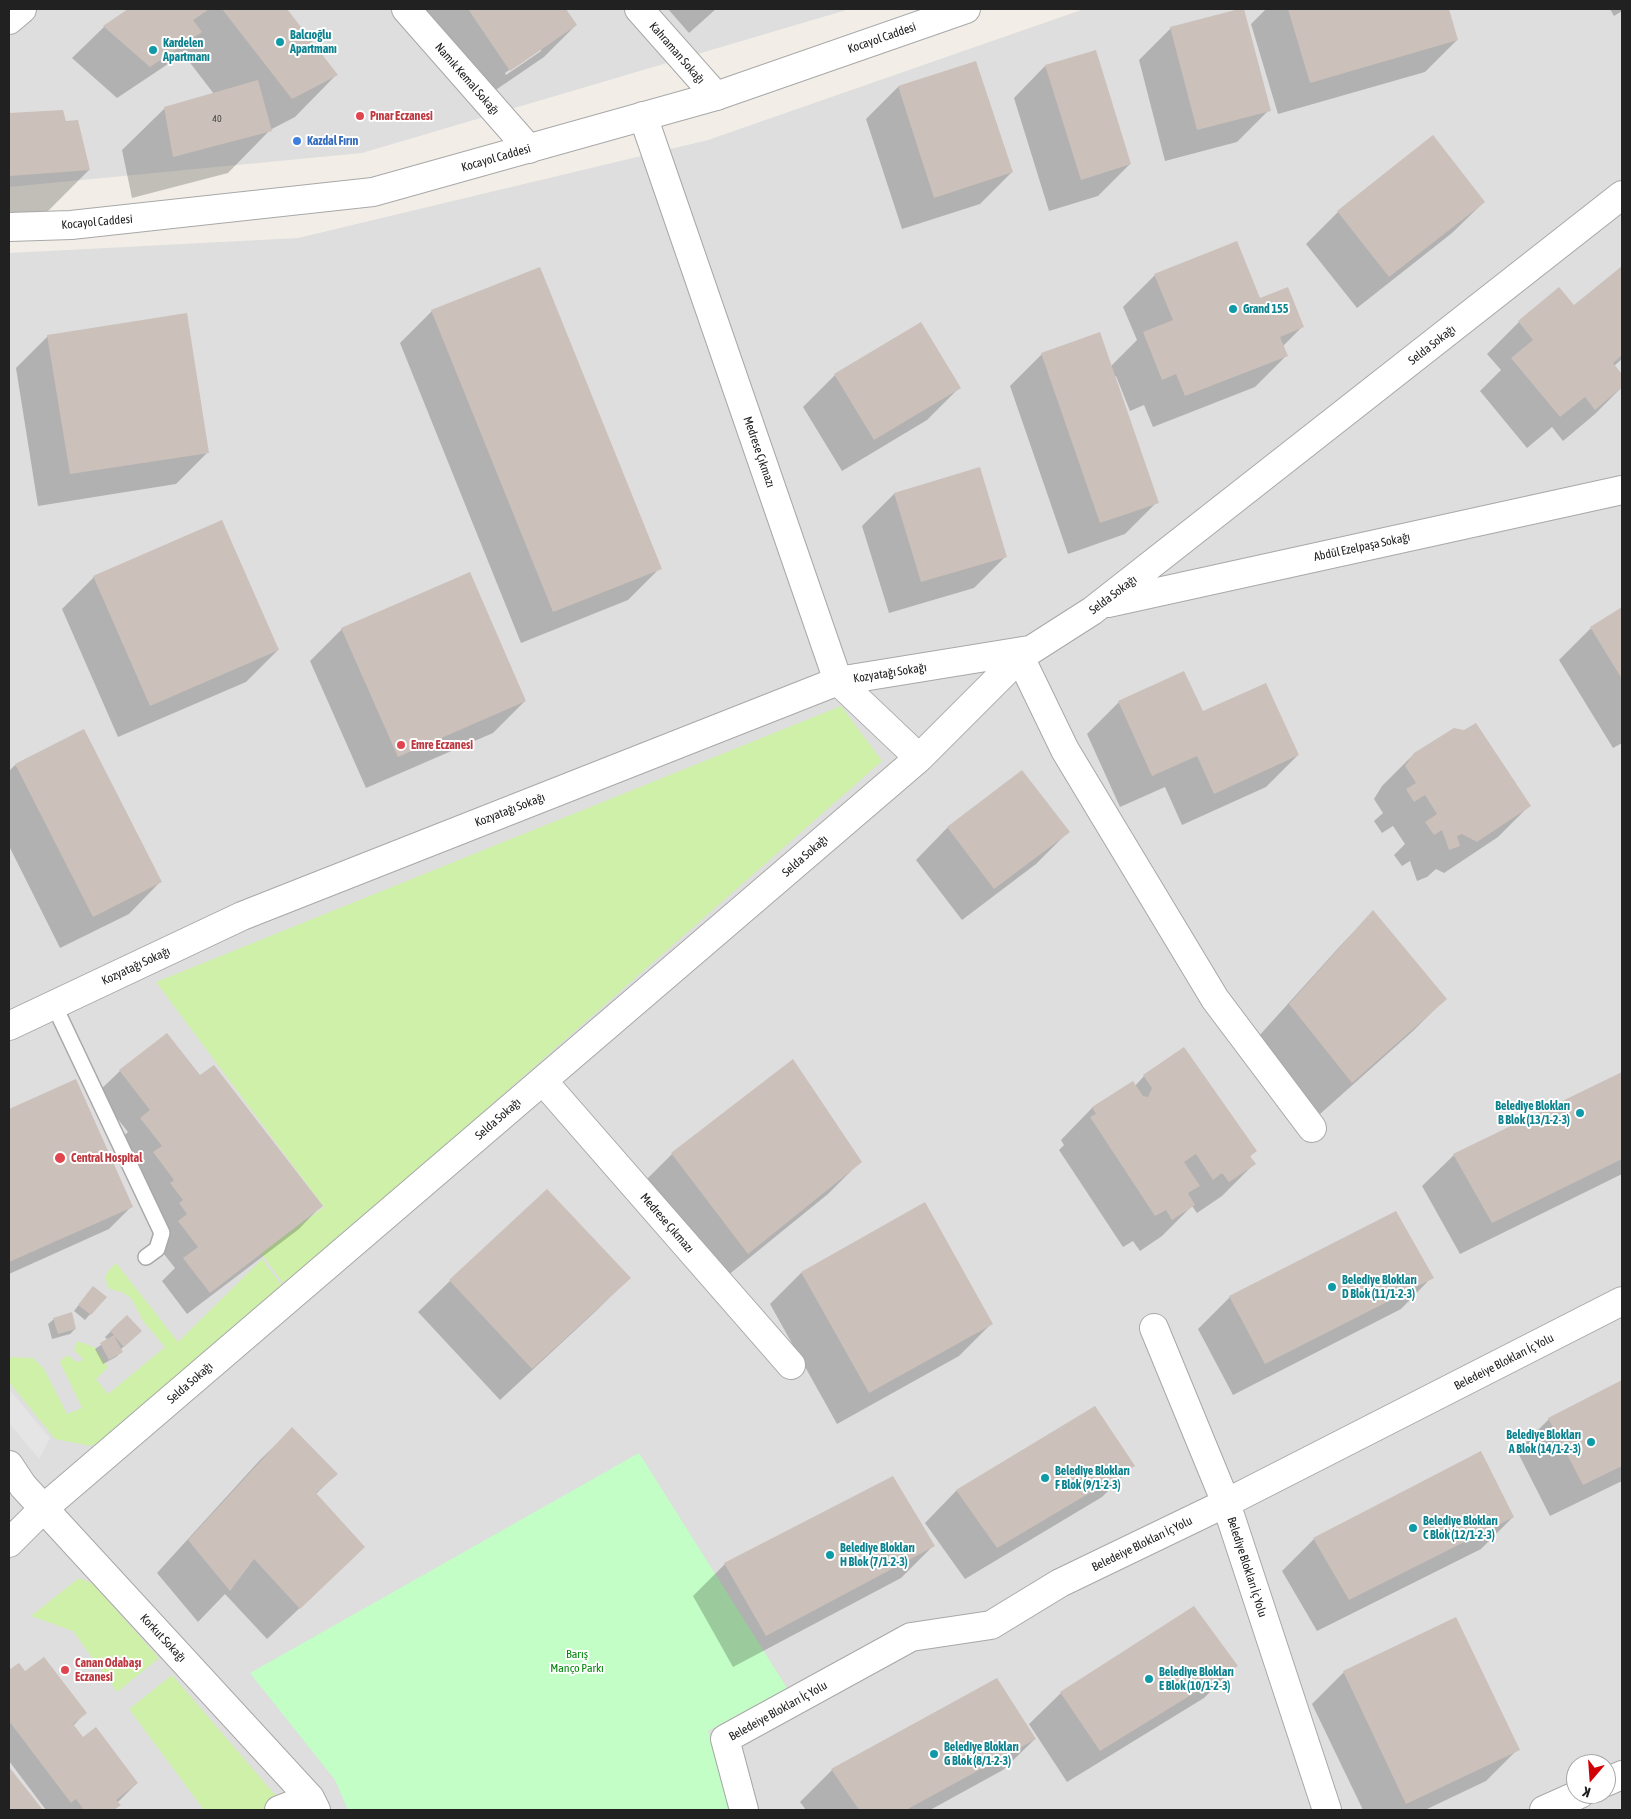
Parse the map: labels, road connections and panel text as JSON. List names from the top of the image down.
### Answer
{
  "streets": {
    "street": [
      "Kocayol Caddesi",
      "Kahraman Sokağı",
      "Namık Kemal Sokağı",
      "Selda Sokağı",
      "Medrese Çıkmazı",
      "Abdül Ezelpaşa Sokağı",
      "Kozyatağı Sokağı",
      "Beledeiye Blokları İç Yolu",
      "Belediye Blokları İç Yolu",
      "Korkut Sokağı"
    ]
  },
  "crossings": [
    ["Kocayol Caddesi", "Kahraman Sokağı"],
    ["Kocayol Caddesi", "Namık Kemal Sokağı"],
    ["Kocayol Caddesi", "Medrese Çıkmazı"],
    ["Selda Sokağı", "Medrese Çıkmazı"],
    ["Selda Sokağı", "Abdül Ezelpaşa Sokağı"],
    ["Selda Sokağı", "Kozyatağı Sokağı"],
    ["Selda Sokağı", "Korkut Sokağı"],
    ["Medrese Çıkmazı", "Kozyatağı Sokağı"],
    ["Beledeiye Blokları İç Yolu", "Belediye Blokları İç Yolu"]
  ],
  "parks": ["Barış Manço Parkı"],
  "places": [
    "Balcıoğlu Apartmanı",
    "Kardelen Apartmanı",
    "Pınar Eczanesi",
    "Kazdal Fırın",
    "Grand 155",
    "Emre Eczanesi",
    "Belediye Blokları B Blok (13/1-2-3)",
    "Central Hospital",
    "Belediye Blokları D Blok (11/1-2-3)",
    "Belediye Blokları A Blok (14/1-2-3)",
    "Belediye Blokları F Blok (9/1-2-3)",
    "Belediye Blokları C Blok (12/1-2-3)",
    "Belediye Blokları H Blok (7/1-2-3)",
    "Canan Odabaşı Eczanesi",
    "Belediye Blokları E Blok (10/1-2-3)",
    "Belediye Blokları G Blok (8/1-2-3)"
  ],
  "house_numbers": ["40"],
  "north": "bottom"
}
